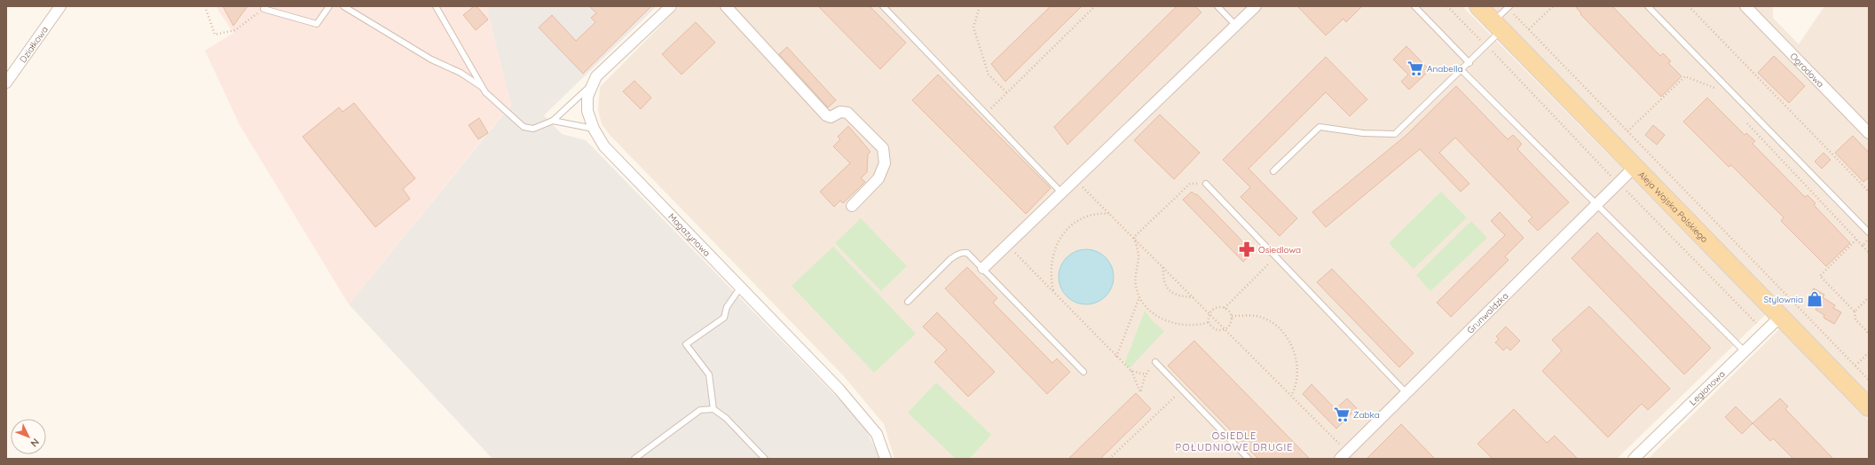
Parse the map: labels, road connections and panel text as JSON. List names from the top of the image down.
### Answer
{
  "streets": {
    "main road": ["Aleja Wojska Polskiego"],
    "street": [
      "Działkowa",
      "Ogrodowa",
      "Magazynowa",
      "Grunwaldzka",
      "Legionowa"
    ]
  },
  "crossings": [
    ["Aleja Wojska Polskiego", "Grunwaldzka"],
    ["Aleja Wojska Polskiego", "Legionowa"]
  ],
  "districts": ["OSIEDLE POŁUDNIOWE DRUGIE"],
  "places": {
    "supermarket": ["Anabella", "Żabka"],
    "pharmacy": ["Osiedlowa"],
    "shop": ["Stylownia"]
  },
  "north": "bottom right"
}
